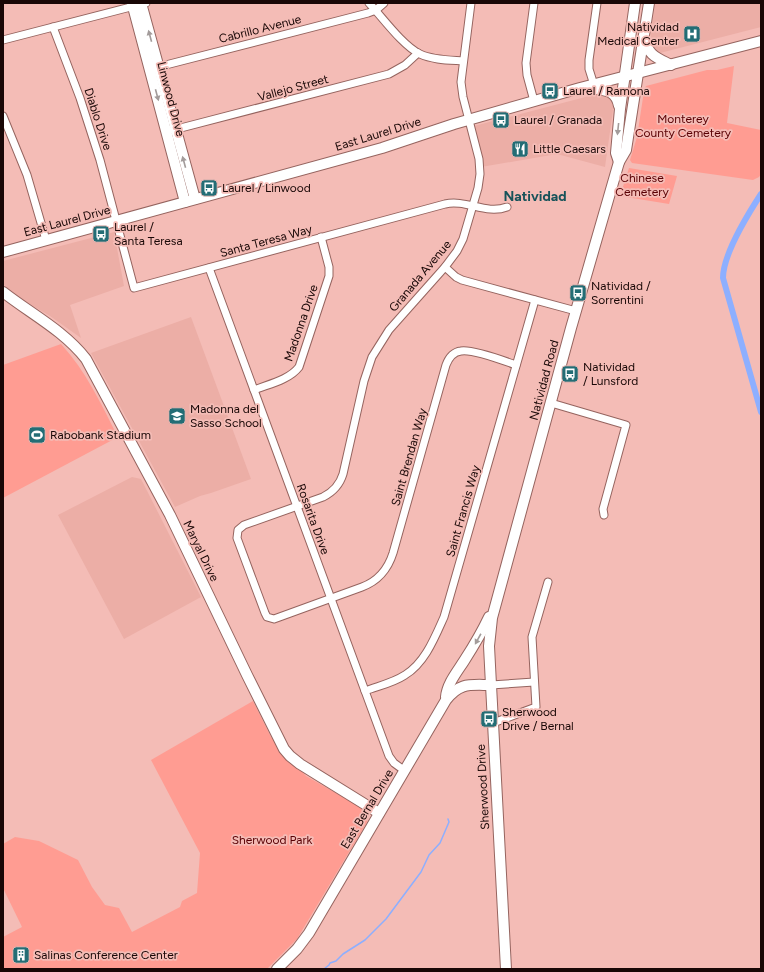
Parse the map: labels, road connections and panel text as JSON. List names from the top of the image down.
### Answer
{
  "streets": {
    "main road": [
      "Linwood Drive",
      "East Laurel Drive",
      "Natividad Road",
      "Maryal Drive",
      "Sherwood Drive",
      "East Bernal Drive"
    ],
    "street": [
      "Cabrillo Avenue",
      "Vallejo Street",
      "Diablo Drive",
      "Santa Teresa Way",
      "Granada Avenue",
      "Madonna Drive",
      "Saint Brendan Way",
      "Saint Francis Way",
      "Rosarita Drive"
    ]
  },
  "crossings": [
    ["Cabrillo Avenue", "Linwood Drive"],
    ["Vallejo Street", "Linwood Drive"],
    ["Linwood Drive", "East Laurel Drive"],
    ["Diablo Drive", "East Laurel Drive"],
    ["Diablo Drive", "Santa Teresa Way"],
    ["East Laurel Drive", "Santa Teresa Way"],
    ["East Laurel Drive", "Granada Avenue"],
    ["East Laurel Drive", "Natividad Road"],
    ["Santa Teresa Way", "Granada Avenue"],
    ["Santa Teresa Way", "Madonna Drive"],
    ["Santa Teresa Way", "Rosarita Drive"],
    ["Granada Avenue", "Saint Brendan Way"],
    ["Granada Avenue", "Rosarita Drive"],
    ["Madonna Drive", "Rosarita Drive"],
    ["Natividad Road", "Sherwood Drive"],
    ["Saint Brendan Way", "Saint Francis Way"],
    ["Saint Brendan Way", "Rosarita Drive"],
    ["Saint Francis Way", "Rosarita Drive"],
    ["Rosarita Drive", "East Bernal Drive"],
    ["Maryal Drive", "East Bernal Drive"],
    ["Sherwood Drive", "East Bernal Drive"]
  ],
  "districts": ["Natividad"],
  "parks": ["Monterey County Cemetery", "Chinese Cemetery", "Sherwood Park"],
  "places": {
    "hospital": ["Natividad Medical Center"],
    "bus stop": [
      "Laurel / Ramona",
      "Laurel / Granada",
      "Laurel / Linwood",
      "Laurel / Santa Teresa",
      "Natividad / Sorrentini",
      "Natividad / Lunsford",
      "Sherwood Drive / Bernal"
    ],
    "restaurant": ["Little Caesars"],
    "school or university": ["Madonna del Sasso School"],
    "sports": ["Rabobank Stadium"],
    "building": ["Salinas Conference Center"]
  }
}
